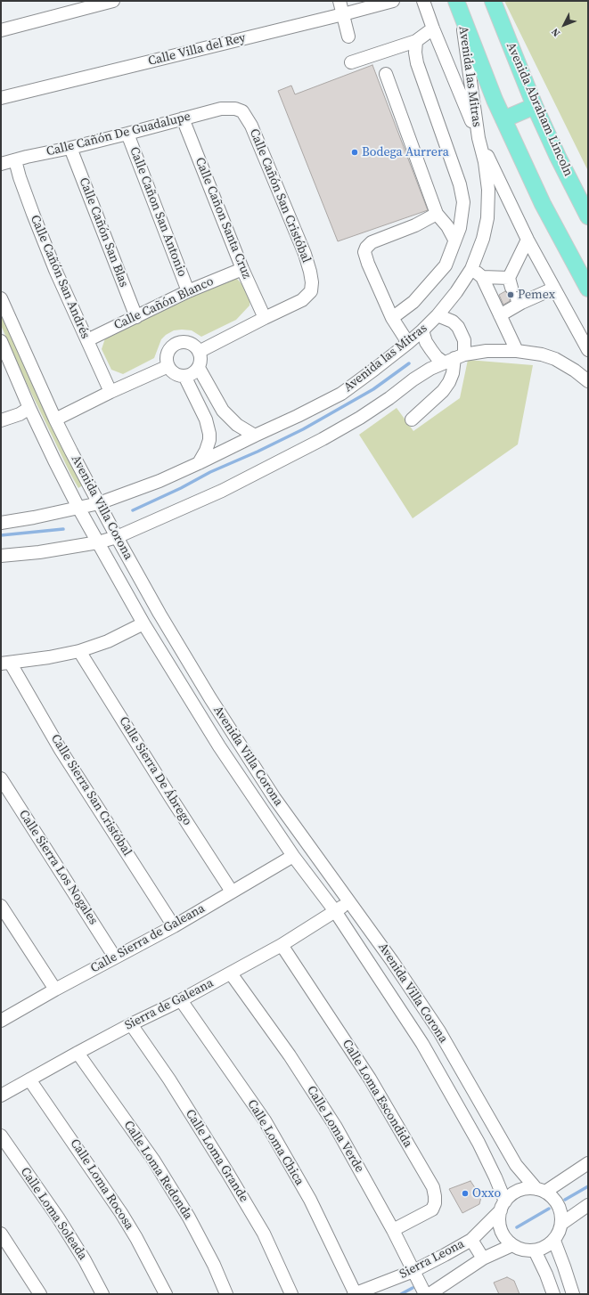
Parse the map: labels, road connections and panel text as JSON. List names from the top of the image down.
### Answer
{
  "streets": {
    "main road": ["Avenida Abraham Lincoln"],
    "street": [
      "Calle Villa del Rey",
      "Avenida las Mitras",
      "Calle Cañón De Guadalupe",
      "Calle Cañón San Cristóbal",
      "Calle Cañon San Antonio",
      "Calle Cañon Santa Cruz",
      "Calle Cañón San Blas",
      "Calle Cañón San Andrés",
      "Calle Cañón Blanco",
      "Avenida Villa Corona",
      "Calle Sierra De Ábrego",
      "Calle Sierra San Cristóbal",
      "Calle Sierra Los Nogales",
      "Calle Sierra de Galeana",
      "Sierra de Galeana",
      "Calle Loma Escondida",
      "Calle Loma Verde",
      "Calle Loma Chica",
      "Calle Loma Grande",
      "Calle Loma Redonda",
      "Calle Loma Rocosa",
      "Calle Loma Soleada",
      "Sierra Leona"
    ]
  },
  "crossings": [
    ["Avenida las Mitras", "Avenida Villa Corona"],
    ["Calle Cañón De Guadalupe", "Calle Cañón San Cristóbal"],
    ["Calle Cañón De Guadalupe", "Calle Cañon San Antonio"],
    ["Calle Cañón De Guadalupe", "Calle Cañon Santa Cruz"],
    ["Calle Cañón De Guadalupe", "Calle Cañón San Blas"],
    ["Calle Cañón De Guadalupe", "Calle Cañón San Andrés"],
    ["Calle Cañón San Cristóbal", "Calle Cañon Santa Cruz"],
    ["Calle Cañon San Antonio", "Calle Cañón Blanco"],
    ["Calle Cañon Santa Cruz", "Calle Cañón Blanco"],
    ["Calle Cañón San Blas", "Calle Cañón Blanco"],
    ["Calle Cañón San Andrés", "Calle Cañón Blanco"],
    ["Avenida Villa Corona", "Calle Sierra de Galeana"],
    ["Avenida Villa Corona", "Sierra de Galeana"],
    ["Avenida Villa Corona", "Sierra Leona"],
    ["Calle Sierra De Ábrego", "Calle Sierra de Galeana"],
    ["Calle Sierra San Cristóbal", "Calle Sierra de Galeana"],
    ["Calle Sierra Los Nogales", "Calle Sierra de Galeana"],
    ["Sierra de Galeana", "Calle Loma Escondida"],
    ["Sierra de Galeana", "Calle Loma Verde"],
    ["Sierra de Galeana", "Calle Loma Chica"],
    ["Sierra de Galeana", "Calle Loma Grande"],
    ["Sierra de Galeana", "Calle Loma Redonda"],
    ["Sierra de Galeana", "Calle Loma Rocosa"],
    ["Calle Loma Escondida", "Calle Loma Verde"],
    ["Calle Loma Verde", "Sierra Leona"],
    ["Calle Loma Chica", "Sierra Leona"]
  ],
  "places": ["Bodega Aurrera", "Pemex", "Oxxo"],
  "north": "bottom left"
}
